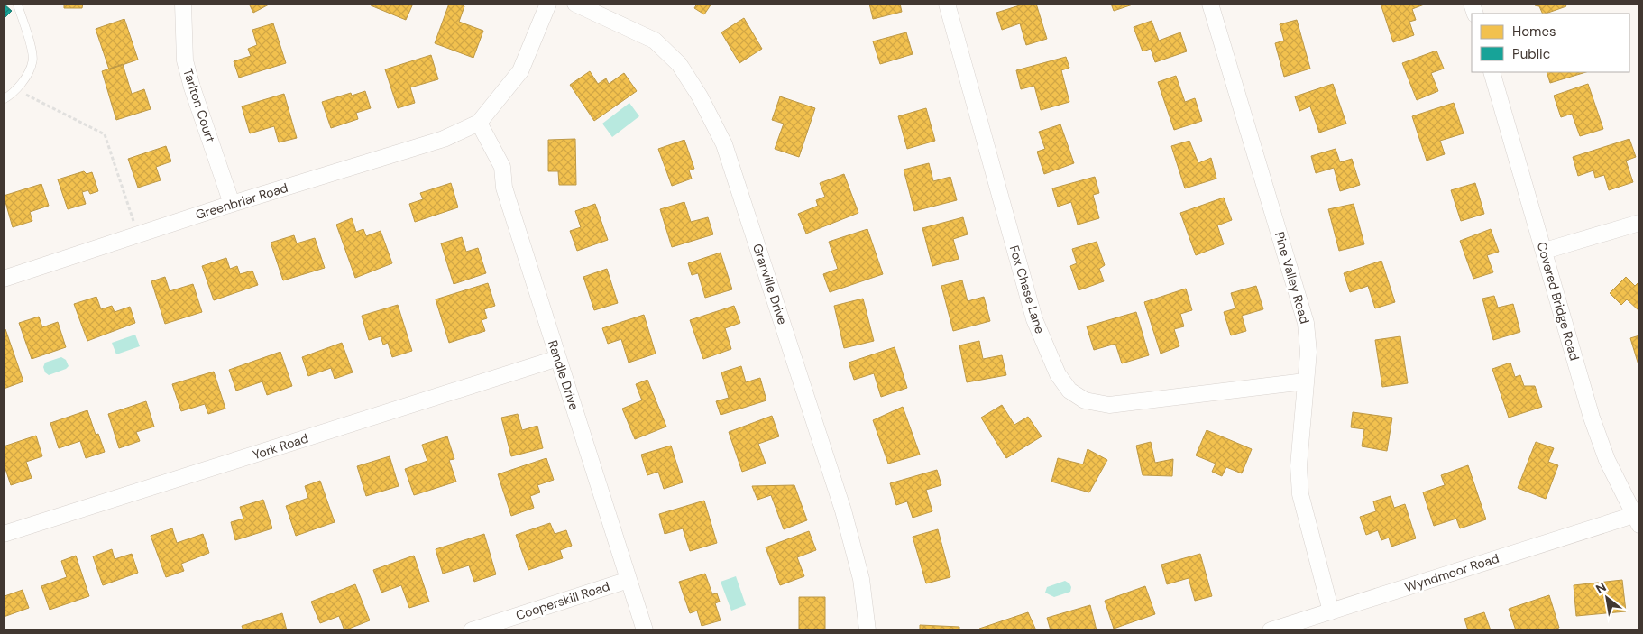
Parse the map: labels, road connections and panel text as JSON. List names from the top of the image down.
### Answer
{
  "streets": {
    "street": [
      "Tarlton Court",
      "Greenbriar Road",
      "Pine Valley Road",
      "Granville Drive",
      "Fox Chase Lane",
      "Covered Bridge Road",
      "Randle Drive",
      "York Road",
      "Wyndmoor Road",
      "Cooperskill Road"
    ]
  },
  "crossings": [
    ["Tarlton Court", "Greenbriar Road"],
    ["Greenbriar Road", "Randle Drive"],
    ["Pine Valley Road", "Fox Chase Lane"],
    ["Pine Valley Road", "Wyndmoor Road"],
    ["Covered Bridge Road", "Wyndmoor Road"],
    ["Randle Drive", "York Road"],
    ["Randle Drive", "Cooperskill Road"]
  ],
  "legend": ["Homes", "Public"],
  "north": "top left"
}
